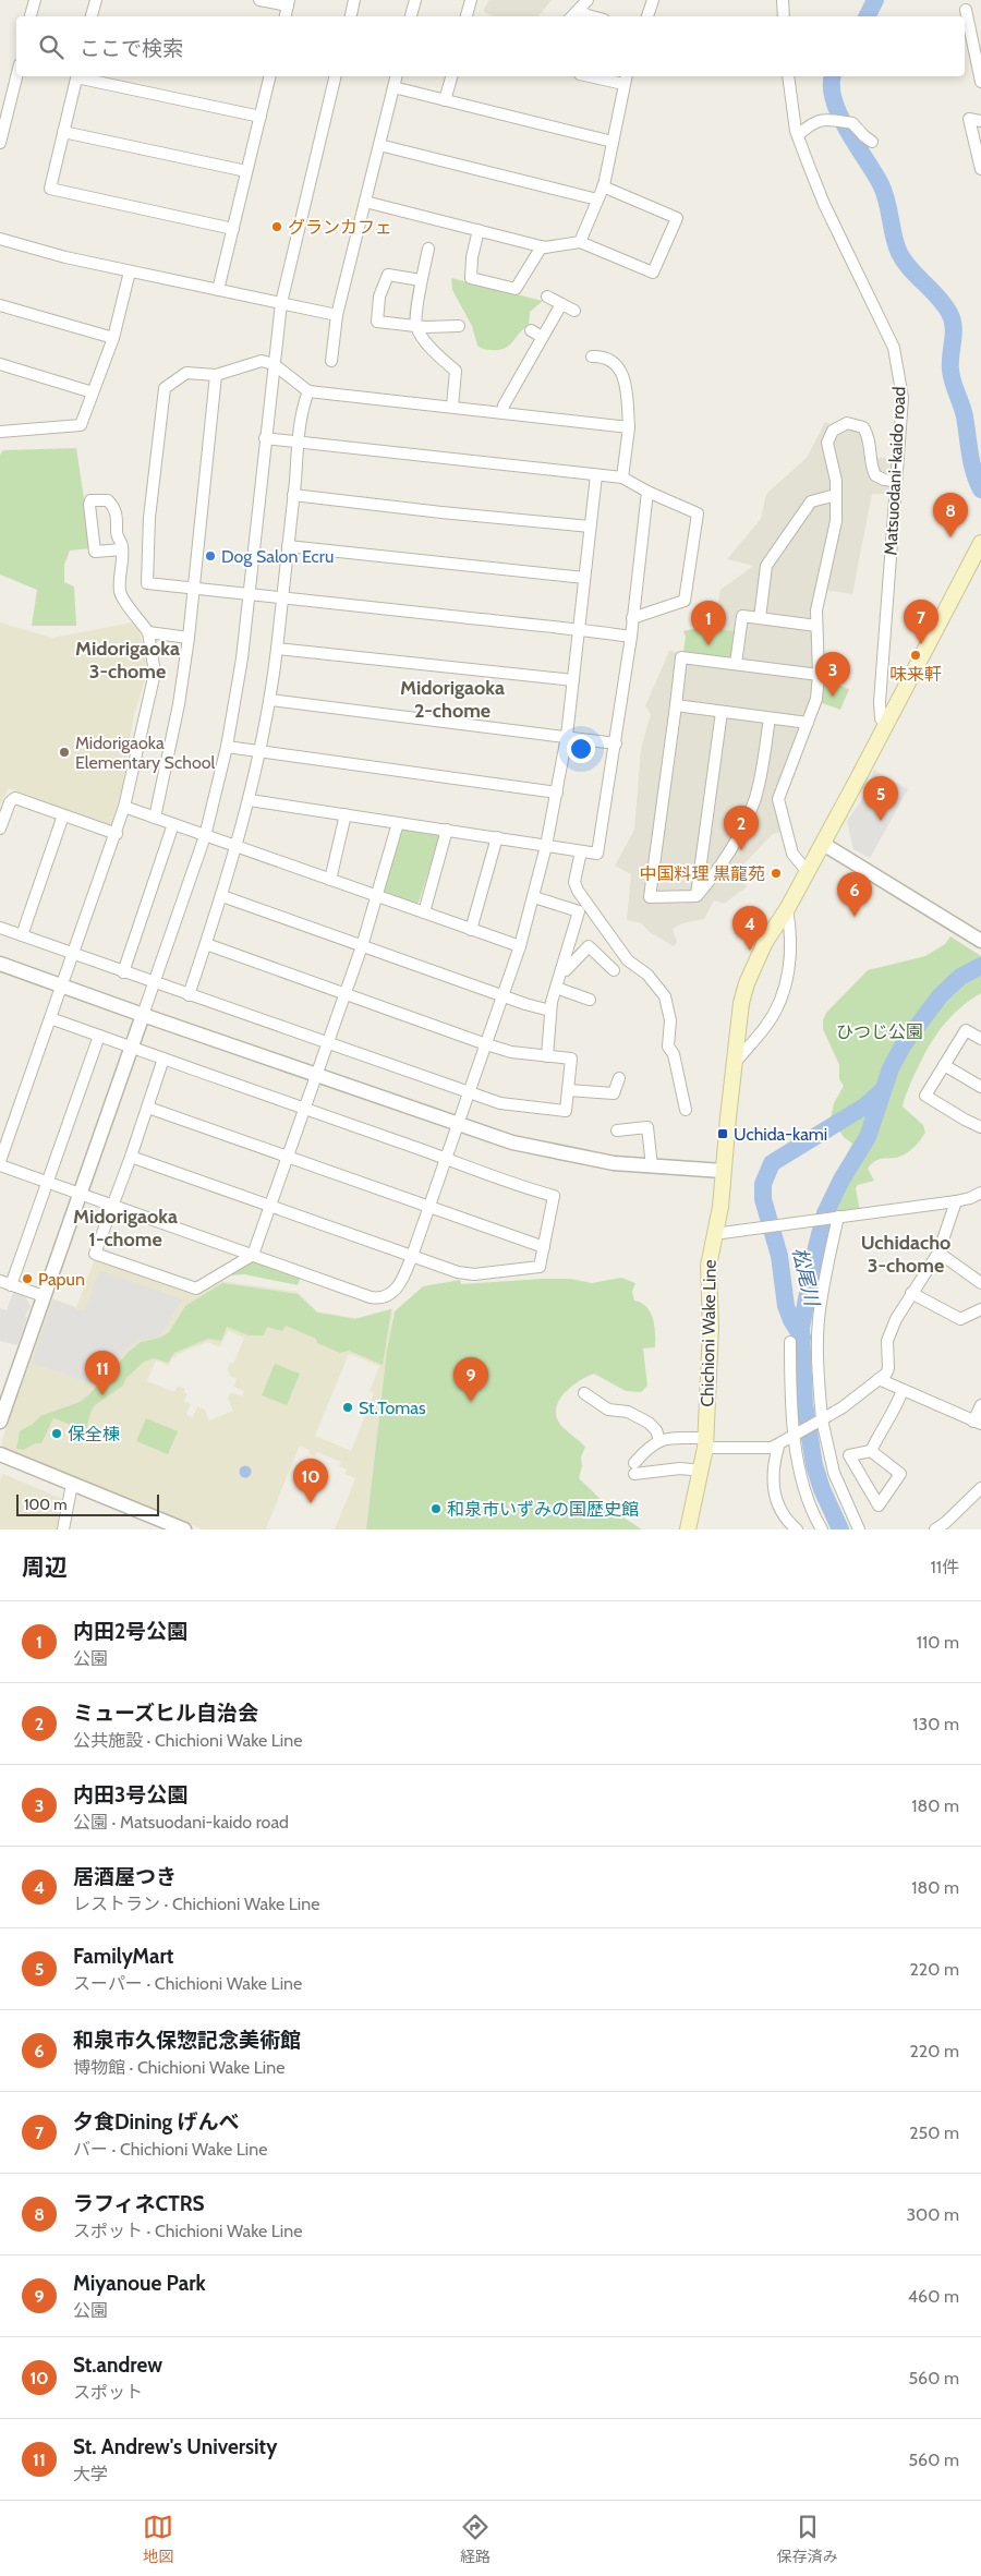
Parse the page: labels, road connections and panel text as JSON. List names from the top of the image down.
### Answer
{
  "streets": {
    "main road": ["Chichioni Wake Line"],
    "street": ["Matsuodani-kaido road"]
  },
  "crossings": [
    ["Matsuodani-kaido road", "Chichioni Wake Line"]
  ],
  "districts": [
    "Midorigaoka 3-chome",
    "Midorigaoka 2-chome",
    "Midorigaoka 1-chome",
    "Uchidacho 3-chome"
  ],
  "water": ["松尾川"],
  "parks": ["ひつじ公園"],
  "places": {
    "other": [
      "グランカフェ",
      "Dog Salon Ecru",
      "味来軒",
      "Midorigaoka Elementary School",
      "中国料理 黒龍苑",
      "Papun",
      "St.Tomas",
      "保全棟",
      "和泉市いずみの国歴史館"
    ],
    "transit": ["Uchida-kami"]
  },
  "scale_bar": "100 m",
  "page": {
    "search": "ここで検索",
    "pins": [
      "8",
      "7",
      "1",
      "3",
      "5",
      "2",
      "6",
      "4",
      "11",
      "9",
      "10"
    ],
    "scale": "100 m",
    "heading": ["周辺", "11件"],
    "list": [
      {
        "mark": "1",
        "name": "内田2号公園",
        "note": "公園",
        "value": "110 m"
      },
      {
        "mark": "2",
        "name": "ミューズヒル自治会",
        "note": "公共施設 · Chichioni Wake Line",
        "value": "130 m"
      },
      {
        "mark": "3",
        "name": "内田3号公園",
        "note": "公園 · Matsuodani-kaido road",
        "value": "180 m"
      },
      {
        "mark": "4",
        "name": "居酒屋つき",
        "note": "レストラン · Chichioni Wake Line",
        "value": "180 m"
      },
      {
        "mark": "5",
        "name": "FamilyMart",
        "note": "スーパー · Chichioni Wake Line",
        "value": "220 m"
      },
      {
        "mark": "6",
        "name": "和泉市久保惣記念美術館",
        "note": "博物館 · Chichioni Wake Line",
        "value": "220 m"
      },
      {
        "mark": "7",
        "name": "夕食Dining げんべ",
        "note": "バー · Chichioni Wake Line",
        "value": "250 m"
      },
      {
        "mark": "8",
        "name": "ラフィネCTRS",
        "note": "スポット · Chichioni Wake Line",
        "value": "300 m"
      },
      {
        "mark": "9",
        "name": "Miyanoue Park",
        "note": "公園",
        "value": "460 m"
      },
      {
        "mark": "10",
        "name": "St.andrew",
        "note": "スポット",
        "value": "560 m"
      },
      {
        "mark": "11",
        "name": "St. Andrew's University",
        "note": "大学",
        "value": "560 m"
      }
    ],
    "nav": ["地図", "経路", "保存済み"]
  }
}
